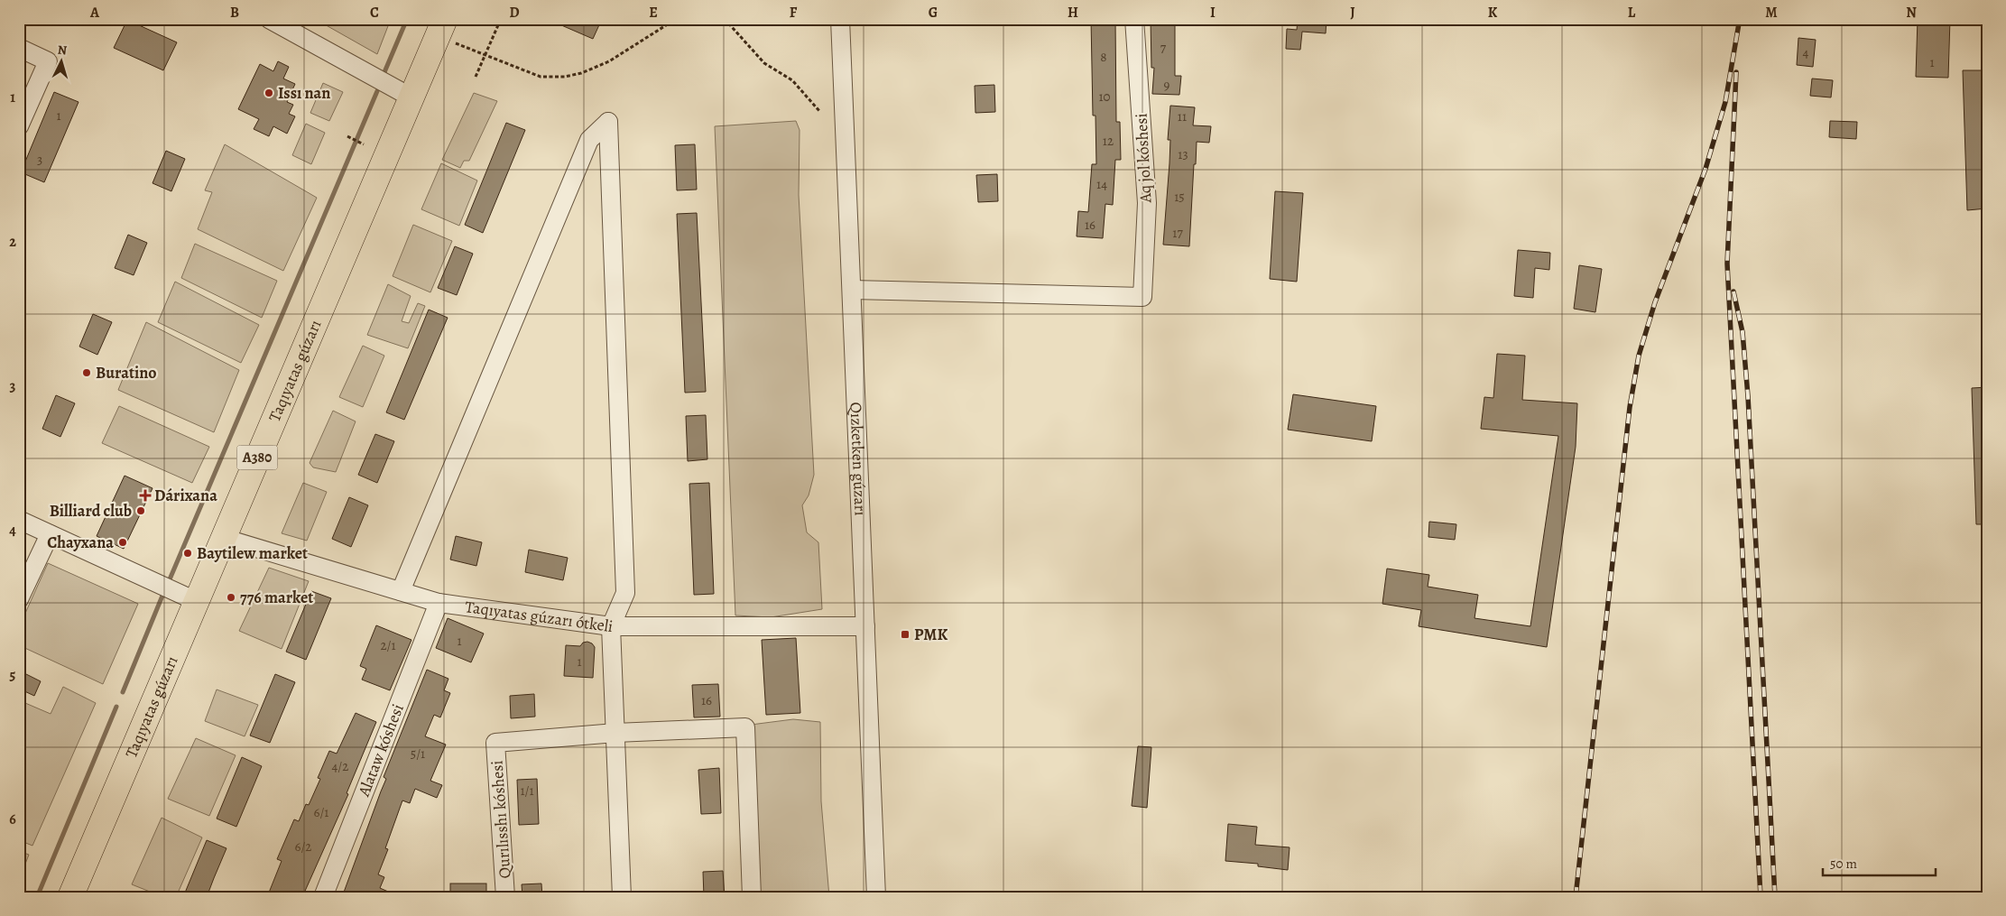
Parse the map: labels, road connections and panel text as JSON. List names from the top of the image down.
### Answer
{
  "streets": {
    "highway": ["Taqıyatas gúzarı", "A380"],
    "street": [
      "Aq jol kóshesi",
      "Qızketken gúzarı",
      "Taqıyatas gúzarı ótkeli",
      "Alataw kóshesi",
      "Qurılısshı kóshesi"
    ]
  },
  "crossings": [
    ["Aq jol kóshesi", "Qızketken gúzarı"],
    ["Taqıyatas gúzarı", "Taqıyatas gúzarı ótkeli"],
    ["Qızketken gúzarı", "Taqıyatas gúzarı ótkeli"],
    ["Taqıyatas gúzarı ótkeli", "Alataw kóshesi"]
  ],
  "places": {
    "other": [
      "Issı nan",
      "Buratino",
      "Billiard club",
      "Chayxana",
      "Baytilew market",
      "776 market"
    ],
    "health": ["Dárixana"],
    "transit": ["PMK"]
  },
  "house_numbers": [
    "7",
    "4",
    "8",
    "1",
    "9",
    "10",
    "1",
    "11",
    "12",
    "13",
    "3",
    "14",
    "15",
    "16",
    "17",
    "1",
    "2/1",
    "1",
    "16",
    "5/1",
    "4/2",
    "1/1",
    "6/1",
    "6/2"
  ],
  "scale_bar": "50 m",
  "north": "top",
  "grid": {
    "columns": [
      "A",
      "B",
      "C",
      "D",
      "E",
      "F",
      "G",
      "H",
      "I",
      "J",
      "K",
      "L",
      "M",
      "N"
    ],
    "rows": [
      "1",
      "2",
      "3",
      "4",
      "5",
      "6"
    ]
  }
}
